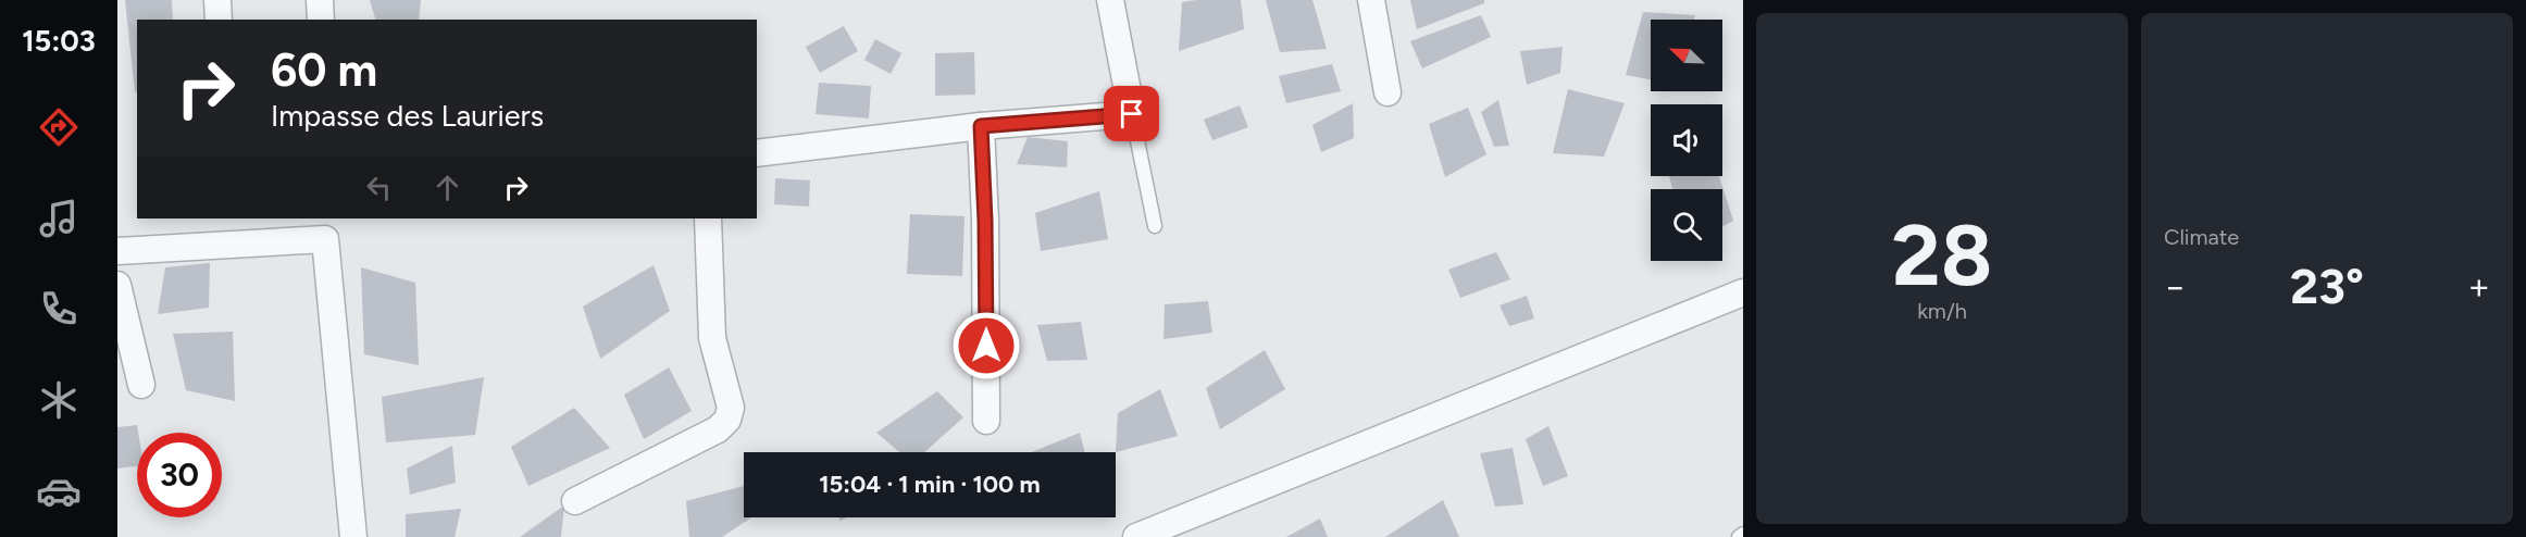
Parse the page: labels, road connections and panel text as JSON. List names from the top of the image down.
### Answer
{
  "north": "top left",
  "page": {
    "tabs": "15:03",
    "tile": [
      ["28", "km/h"],
      "Climate"
    ],
    "turn": ["60 m", "Impasse des Lauriers"],
    "heat": ["−", "23°", "+"],
    "limit": "30",
    "trip": "15:04 · 1 min · 100 m"
  }
}
